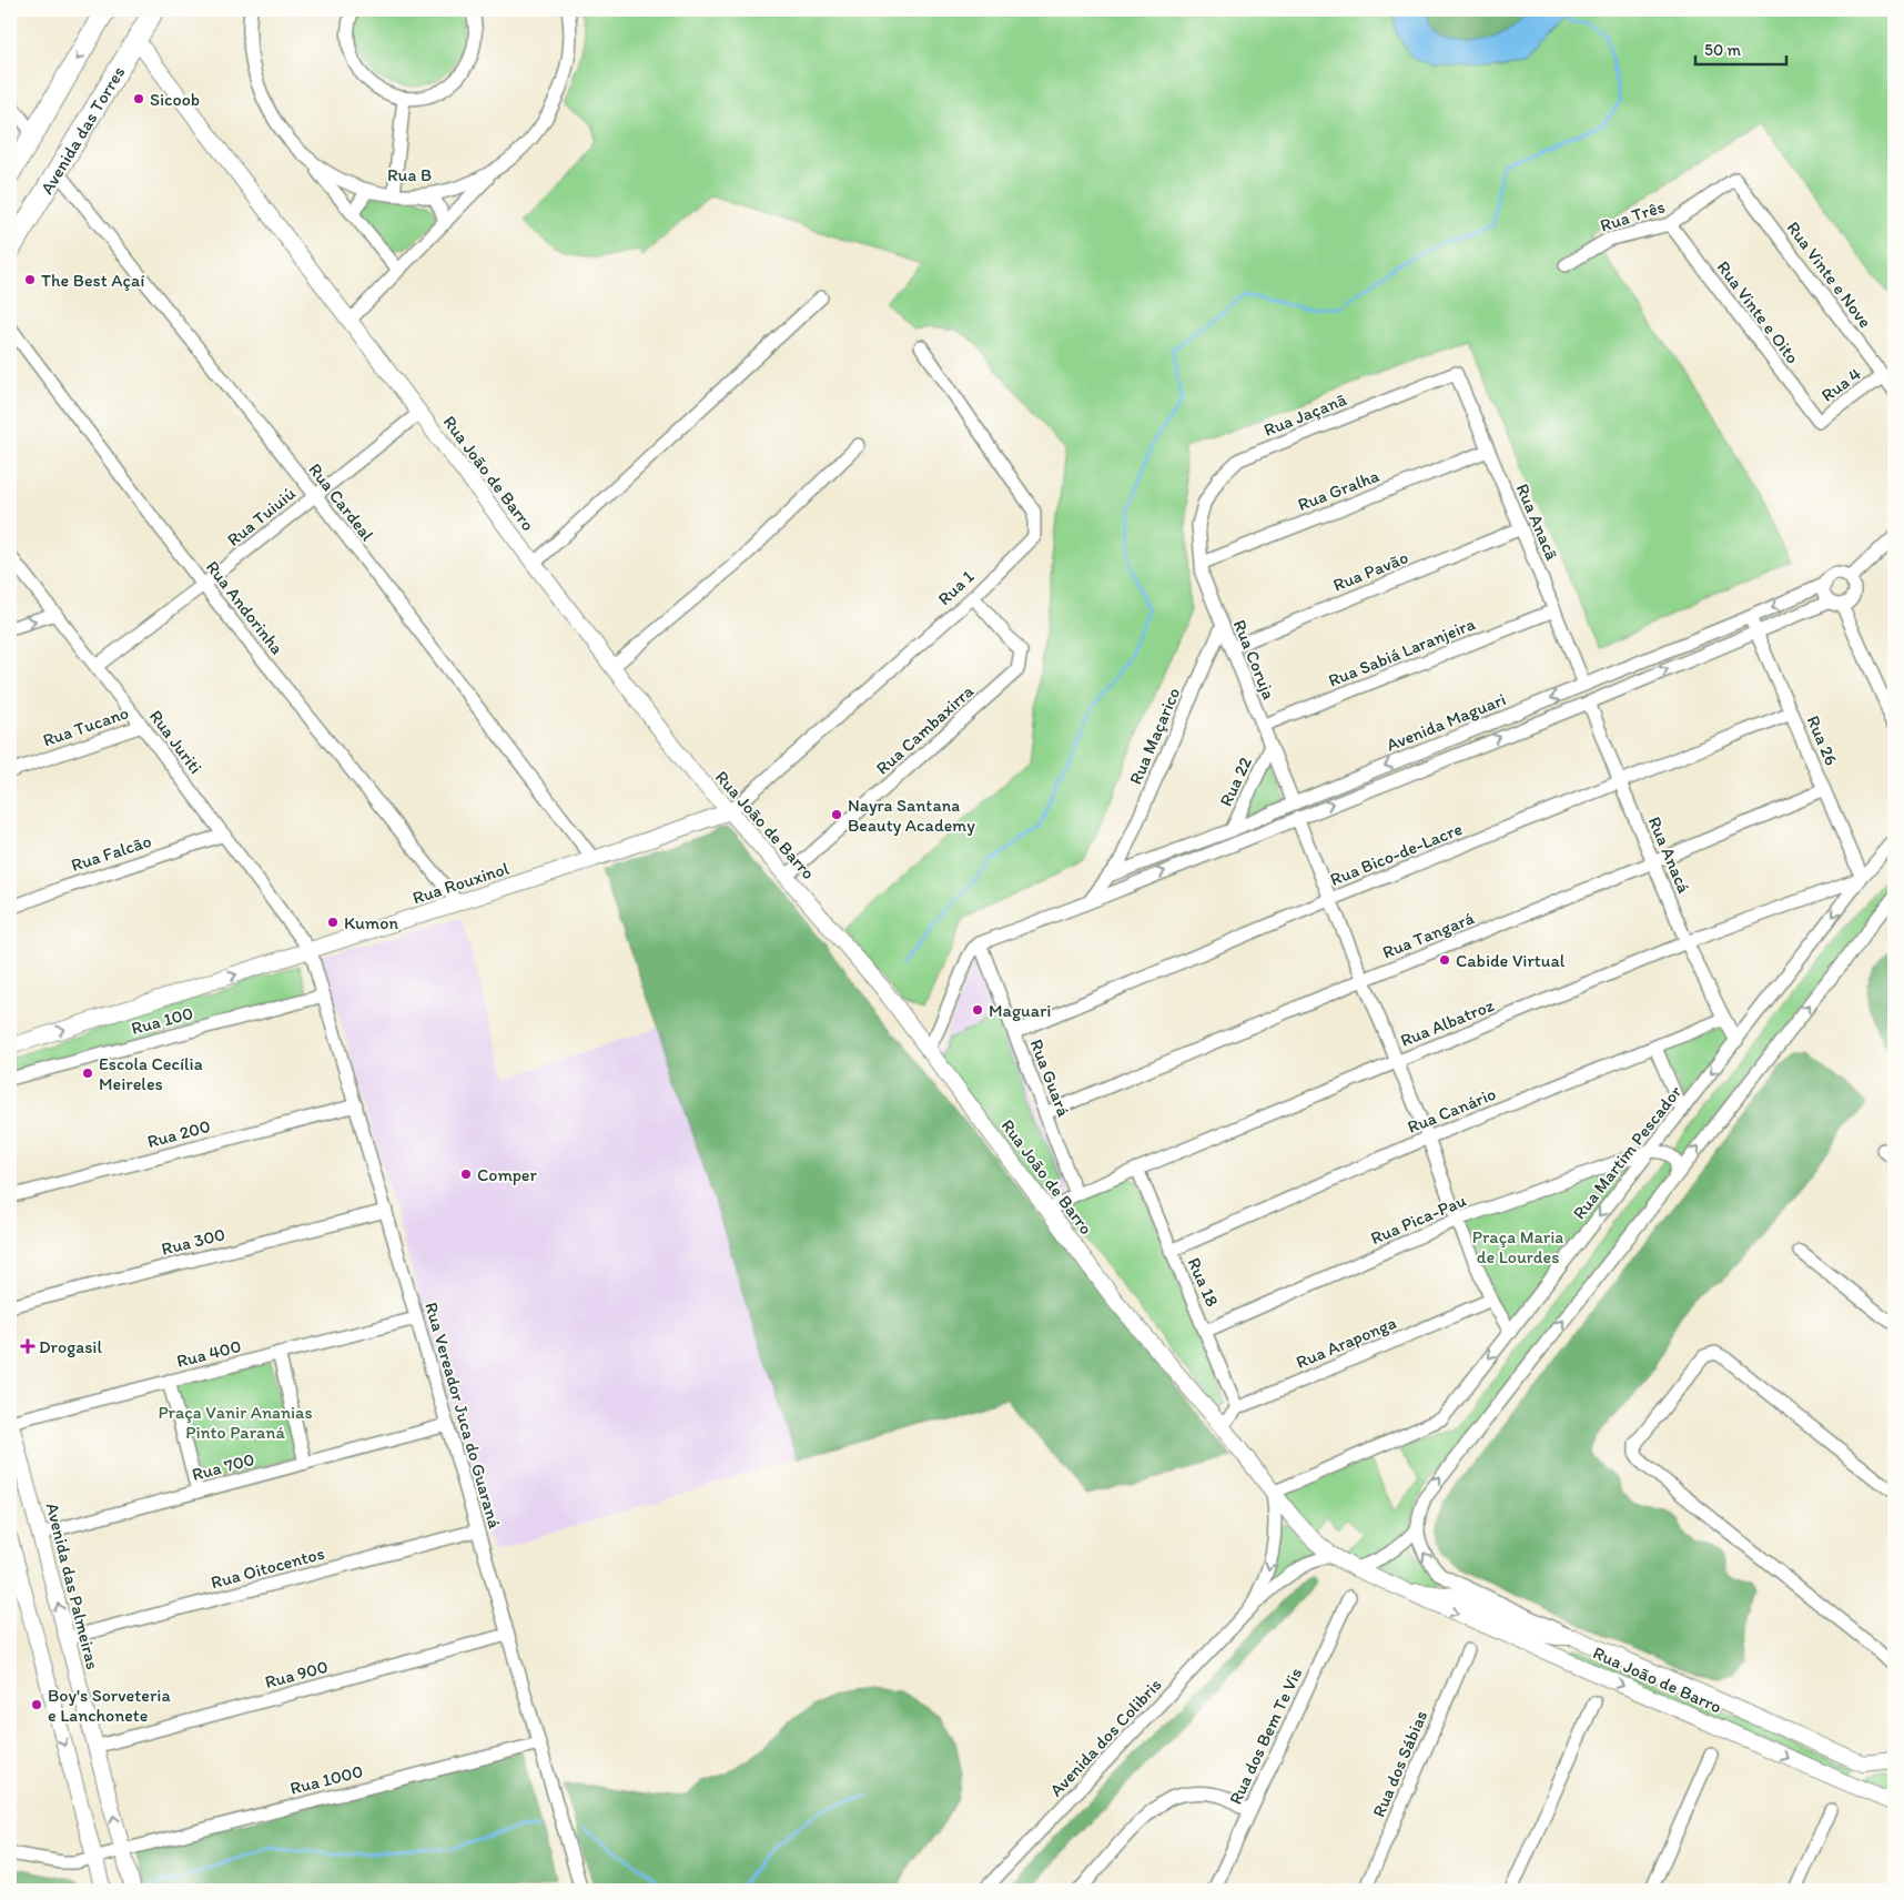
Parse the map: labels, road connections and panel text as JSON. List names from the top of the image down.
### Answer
{
  "streets": {
    "main road": ["Avenida das Torres"],
    "street": [
      "Rua B",
      "Rua Três",
      "Rua Vinte e Nove",
      "Rua Vinte e Oito",
      "Rua 4",
      "Rua Jaçanã",
      "Rua João de Barro",
      "Rua Gralha",
      "Rua Cardeal",
      "Rua Tuiuiú",
      "Rua Anacã",
      "Rua Pavão",
      "Rua 1",
      "Rua Andorinha",
      "Rua Sabiá Laranjeira",
      "Rua Coruja",
      "Avenida Maguari",
      "Rua Tucano",
      "Rua Cambaxirra",
      "Rua Maçarico",
      "Rua 26",
      "Rua Juriti",
      "Rua 22",
      "Rua Falcão",
      "Rua Bico-de-Lacre",
      "Rua Anacá",
      "Rua Rouxinol",
      "Rua Tangará",
      "Rua 100",
      "Rua Albatroz",
      "Rua Guará",
      "Rua Canário",
      "Rua 200",
      "Rua Martim Pescador",
      "Rua Pica-Pau",
      "Rua 300",
      "Rua 18",
      "Rua Araponga",
      "Rua 400",
      "Rua Vereador Juca do Guaraná",
      "Rua 700",
      "Rua Oitocentos",
      "Avenida das Palmeiras",
      "Rua 900",
      "Rua dos Bem Te Vis",
      "Avenida dos Colibris",
      "Rua dos Sábias",
      "Rua 1000"
    ]
  },
  "crossings": [
    ["Avenida das Torres", "Rua João de Barro"],
    ["Avenida das Torres", "Rua Cardeal"],
    ["Rua Três", "Rua Vinte e Nove"],
    ["Rua Três", "Rua Vinte e Oito"],
    ["Rua Vinte e Nove", "Rua 4"],
    ["Rua Vinte e Oito", "Rua 4"],
    ["Rua Jaçanã", "Rua Anacã"],
    ["Rua Jaçanã", "Rua Coruja"],
    ["Rua João de Barro", "Rua Tuiuiú"],
    ["Rua João de Barro", "Rua 1"],
    ["Rua João de Barro", "Rua Cambaxirra"],
    ["Rua João de Barro", "Rua Rouxinol"],
    ["Rua João de Barro", "Rua Albatroz"],
    ["Rua João de Barro", "Rua Martim Pescador"],
    ["Rua João de Barro", "Rua Araponga"],
    ["Rua João de Barro", "Avenida dos Colibris"],
    ["Rua Gralha", "Rua Anacã"],
    ["Rua Gralha", "Rua Coruja"],
    ["Rua Cardeal", "Rua Tuiuiú"],
    ["Rua Cardeal", "Rua Rouxinol"],
    ["Rua Tuiuiú", "Rua Andorinha"],
    ["Rua Tuiuiú", "Rua Juriti"],
    ["Rua Anacã", "Rua Pavão"],
    ["Rua Anacã", "Rua Sabiá Laranjeira"],
    ["Rua Anacã", "Avenida Maguari"],
    ["Rua Pavão", "Rua Coruja"],
    ["Rua 1", "Rua Cambaxirra"],
    ["Rua 1", "Rua Rouxinol"],
    ["Rua Andorinha", "Rua Rouxinol"],
    ["Rua Sabiá Laranjeira", "Rua Coruja"],
    ["Rua Coruja", "Avenida Maguari"],
    ["Rua Coruja", "Rua Maçarico"],
    ["Rua Coruja", "Rua 22"],
    ["Avenida Maguari", "Rua Maçarico"],
    ["Avenida Maguari", "Rua 26"],
    ["Avenida Maguari", "Rua 22"],
    ["Avenida Maguari", "Rua Anacá"],
    ["Avenida Maguari", "Rua Guará"],
    ["Rua Tucano", "Rua Juriti"],
    ["Rua 26", "Rua Bico-de-Lacre"],
    ["Rua 26", "Rua Tangará"],
    ["Rua 26", "Rua Albatroz"],
    ["Rua 26", "Rua Martim Pescador"],
    ["Rua Juriti", "Rua Falcão"],
    ["Rua Juriti", "Rua Rouxinol"],
    ["Rua Juriti", "Rua Vereador Juca do Guaraná"],
    ["Rua Bico-de-Lacre", "Rua Anacá"],
    ["Rua Bico-de-Lacre", "Rua Guará"],
    ["Rua Anacá", "Rua Tangará"],
    ["Rua Anacá", "Rua Albatroz"],
    ["Rua Anacá", "Rua Canário"],
    ["Rua Rouxinol", "Rua Vereador Juca do Guaraná"],
    ["Rua Tangará", "Rua Guará"],
    ["Rua 100", "Rua Vereador Juca do Guaraná"],
    ["Rua Albatroz", "Rua Guará"],
    ["Rua Albatroz", "Rua Martim Pescador"],
    ["Rua Albatroz", "Rua 18"],
    ["Rua Canário", "Rua 18"],
    ["Rua 200", "Rua Vereador Juca do Guaraná"],
    ["Rua Martim Pescador", "Rua Pica-Pau"],
    ["Rua Martim Pescador", "Avenida dos Colibris"],
    ["Rua Pica-Pau", "Rua 18"],
    ["Rua 300", "Rua Vereador Juca do Guaraná"],
    ["Rua 18", "Rua Araponga"],
    ["Rua 400", "Rua Vereador Juca do Guaraná"],
    ["Rua 400", "Avenida das Palmeiras"],
    ["Rua Vereador Juca do Guaraná", "Rua 700"],
    ["Rua Vereador Juca do Guaraná", "Rua Oitocentos"],
    ["Rua Vereador Juca do Guaraná", "Rua 900"],
    ["Rua Vereador Juca do Guaraná", "Rua 1000"],
    ["Rua 700", "Avenida das Palmeiras"],
    ["Rua Oitocentos", "Avenida das Palmeiras"],
    ["Avenida das Palmeiras", "Rua 900"],
    ["Avenida das Palmeiras", "Rua 1000"]
  ],
  "one_way": ["Rua Rouxinol"],
  "parks": ["Praça Maria de Lourdes", "Praça Vanir Ananias Pinto Paraná"],
  "places": {
    "other": [
      "Sicoob",
      "The Best Açaí",
      "Nayra Santana Beauty Academy",
      "Kumon",
      "Cabide Virtual",
      "Maguari",
      "Escola Cecília Meireles",
      "Comper",
      "Boy's Sorveteria e Lanchonete"
    ],
    "health": ["Drogasil"]
  },
  "scale_bar": "50 m"
}
